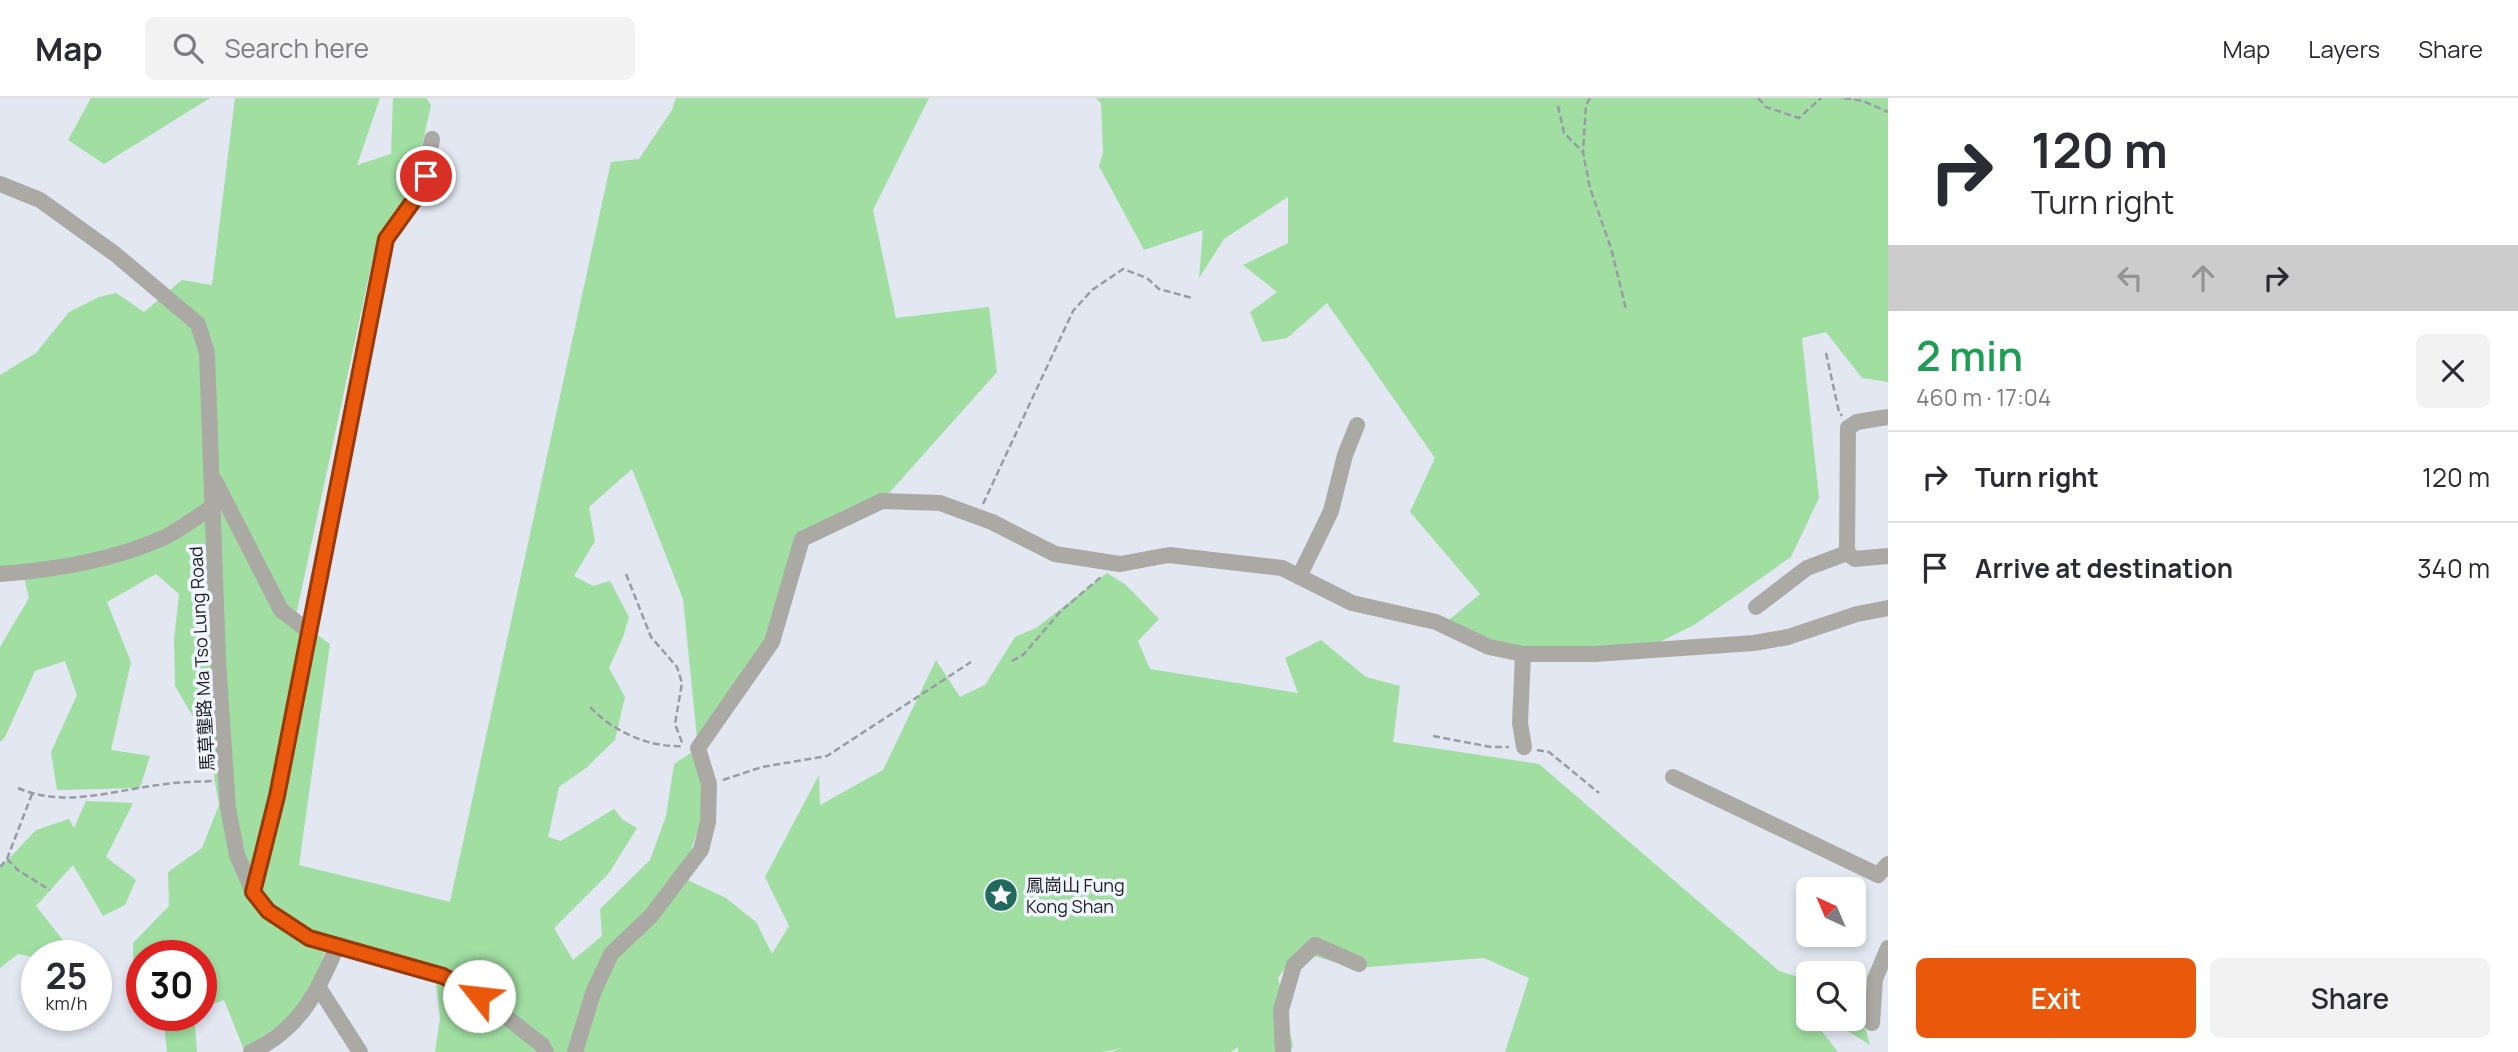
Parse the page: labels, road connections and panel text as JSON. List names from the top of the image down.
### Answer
{
  "streets": {
    "street": ["馬草壟路 Ma Tso Lung Road"]
  },
  "places": {
    "place": ["鳳崗山 Fung Kong Shan"]
  },
  "north": "top left",
  "page": {
    "header": "Map",
    "search": "Search here",
    "nav": ["Map", "Layers", "Share"],
    "turn": ["120 m", "Turn right"],
    "heading": ["2 min", "460 m · 17:04"],
    "list": [
      {
        "name": "Turn right",
        "value": "120 m"
      },
      {
        "name": "Arrive at destination",
        "value": "340 m"
      }
    ],
    "speed": "25 km/h",
    "limit": "30",
    "buttons": ["Exit", "Share"]
  }
}
